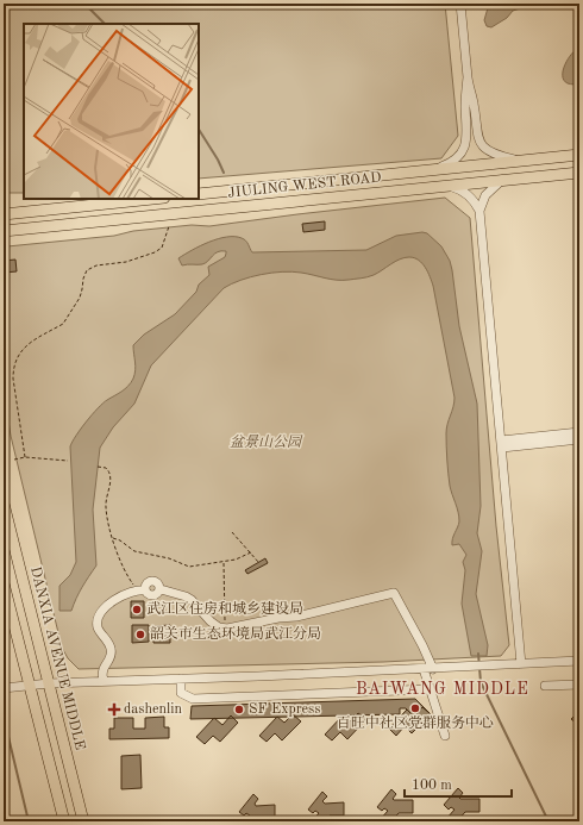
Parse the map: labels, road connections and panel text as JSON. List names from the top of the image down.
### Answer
{
  "streets": {
    "main road": ["JIULING WEST ROAD", "DANXIA AVENUE MIDDLE"]
  },
  "districts": ["BAIWANG MIDDLE"],
  "parks": ["盆景山公园"],
  "places": {
    "other": [
      "武江区住房和城乡建设局",
      "韶关市生态环境局武江分局",
      "百旺中社区党群服务中心",
      "SF Express"
    ],
    "health": ["dashenlin"]
  },
  "scale_bar": "100 m"
}
